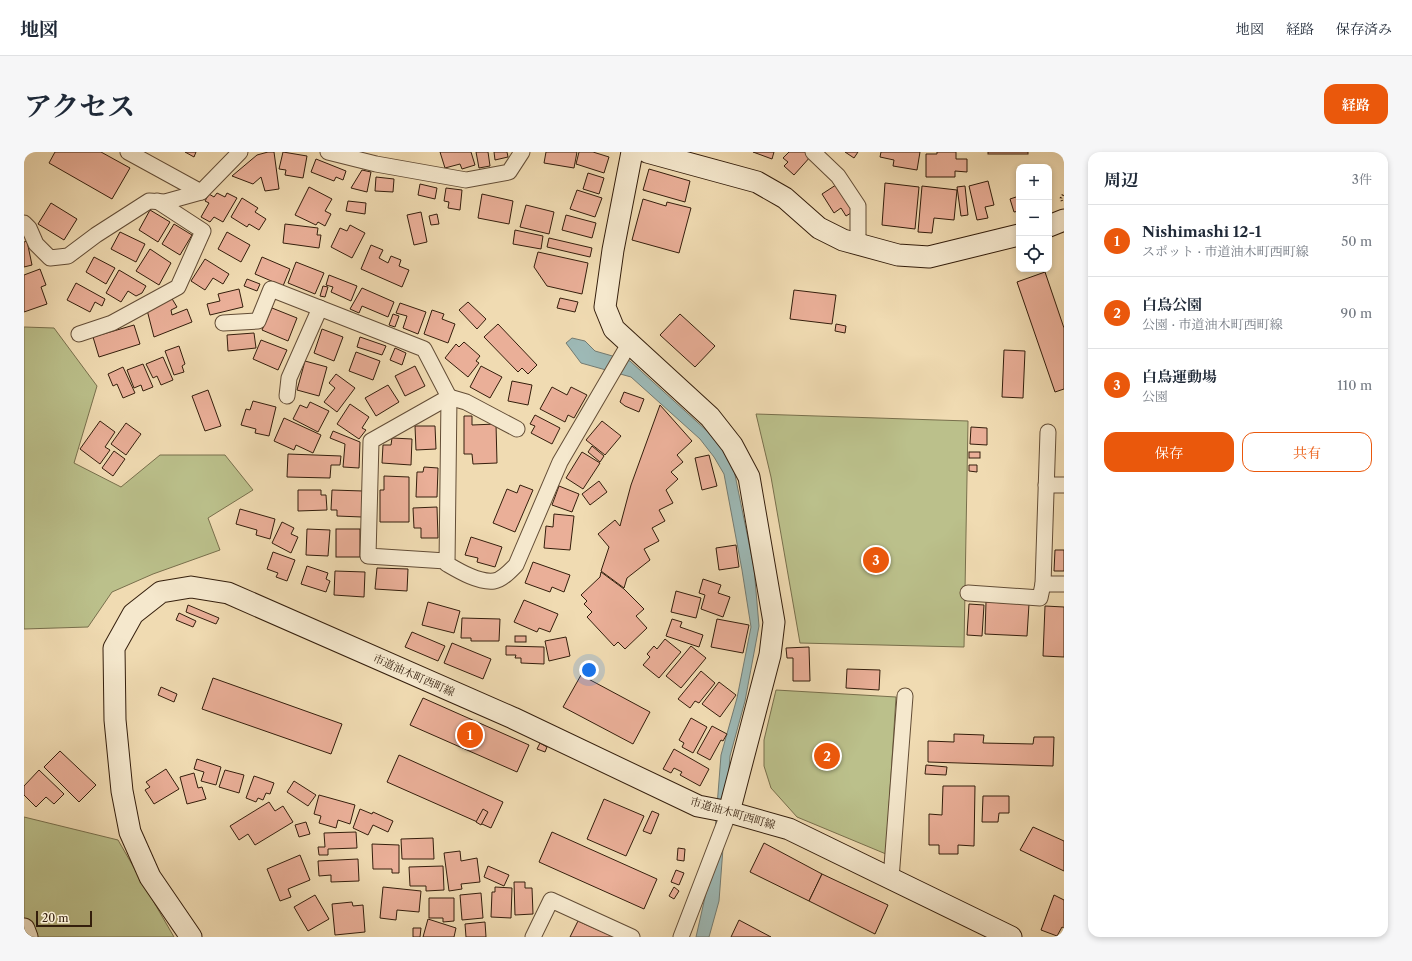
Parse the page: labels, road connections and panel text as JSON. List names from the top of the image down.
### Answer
{
  "streets": {
    "street": ["市道油木町西町線"]
  },
  "scale_bar": "20 m",
  "page": {
    "header": "地図",
    "nav": ["地図", "経路", "保存済み"],
    "title": "アクセス",
    "buttons": [
      "経路",
      ["保存", "共有"]
    ],
    "heading": ["周辺", "3件"],
    "map_buttons": ["+", "−"],
    "list": [
      {
        "mark": "1",
        "name": "Nishimashi 12-1",
        "note": "スポット · 市道油木町西町線",
        "value": "50 m"
      },
      {
        "mark": "2",
        "name": "白鳥公園",
        "note": "公園 · 市道油木町西町線",
        "value": "90 m"
      },
      {
        "mark": "3",
        "name": "白鳥運動場",
        "note": "公園",
        "value": "110 m"
      }
    ],
    "pins": ["3", "1", "2"],
    "scale": "20 m"
  }
}
